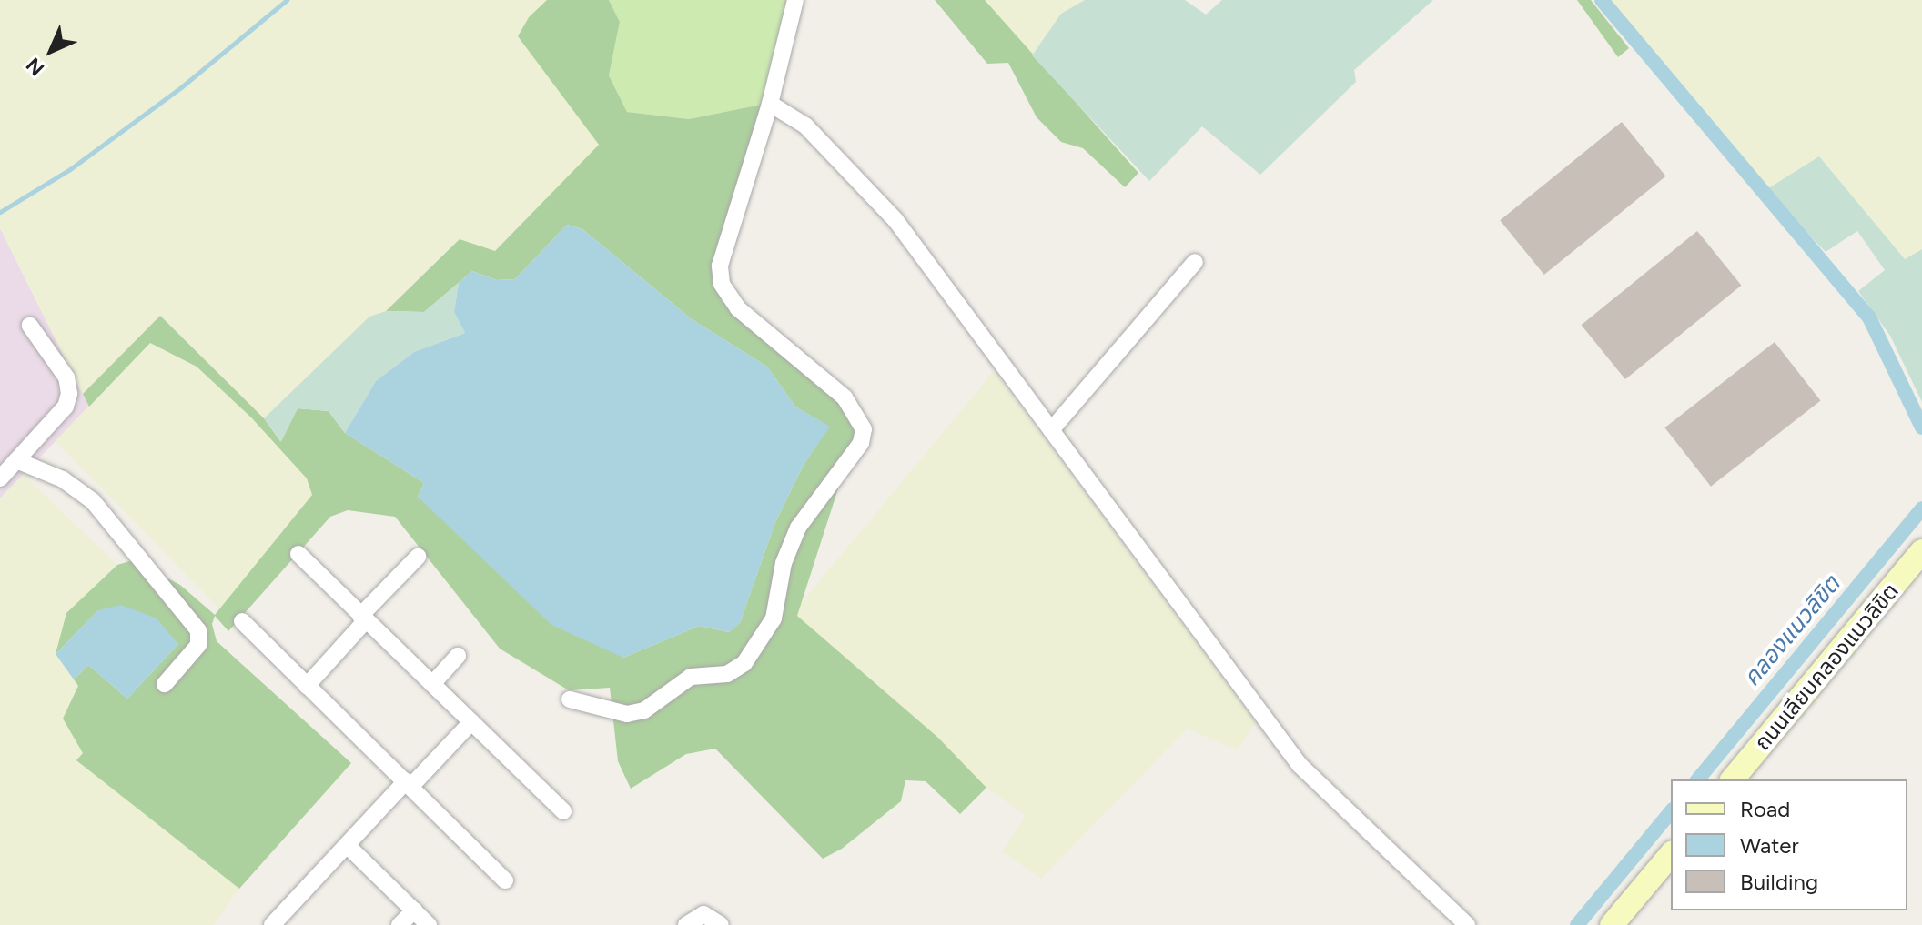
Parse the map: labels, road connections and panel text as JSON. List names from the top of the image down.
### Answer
{
  "streets": {
    "street": ["ถนนเลียบคลองแนวลิขิต"]
  },
  "water": ["คลองแนวลิขิต"],
  "legend": ["Road", "Water", "Building"],
  "north": "bottom left"
}
